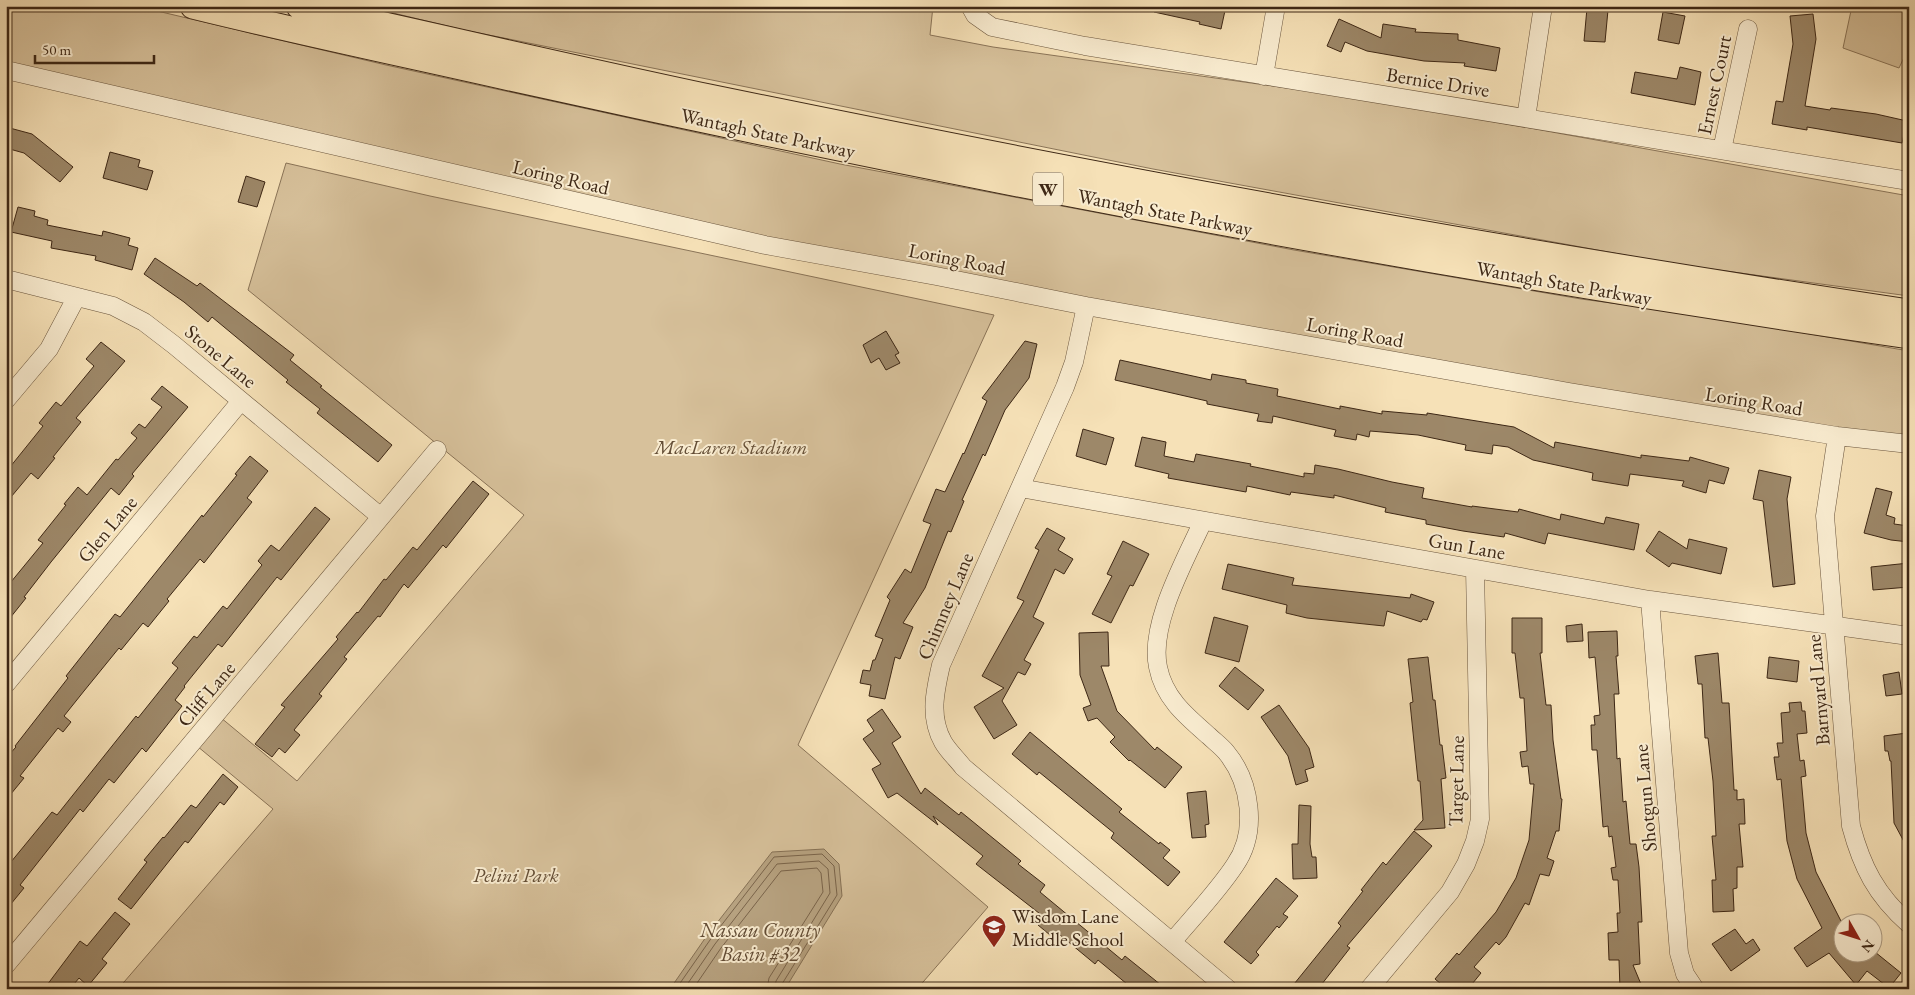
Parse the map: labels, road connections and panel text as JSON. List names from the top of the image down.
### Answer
{
  "streets": {
    "highway": ["Wantagh State Parkway", "W"],
    "street": [
      "Bernice Drive",
      "Ernest Court",
      "Loring Road",
      "Stone Lane",
      "Glen Lane",
      "Gun Lane",
      "Chimney Lane",
      "Barnyard Lane",
      "Cliff Lane",
      "Target Lane",
      "Shotgun Lane"
    ]
  },
  "crossings": [
    ["Bernice Drive", "Ernest Court"],
    ["Loring Road", "Chimney Lane"],
    ["Loring Road", "Barnyard Lane"],
    ["Stone Lane", "Glen Lane"],
    ["Stone Lane", "Cliff Lane"],
    ["Gun Lane", "Chimney Lane"],
    ["Gun Lane", "Barnyard Lane"],
    ["Gun Lane", "Target Lane"],
    ["Gun Lane", "Shotgun Lane"]
  ],
  "water": ["Nassau County Basin #32"],
  "parks": ["MacLaren Stadium", "Pelini Park"],
  "places": {
    "school or university": ["Wisdom Lane Middle School"]
  },
  "scale_bar": "50 m",
  "north": "bottom right"
}
